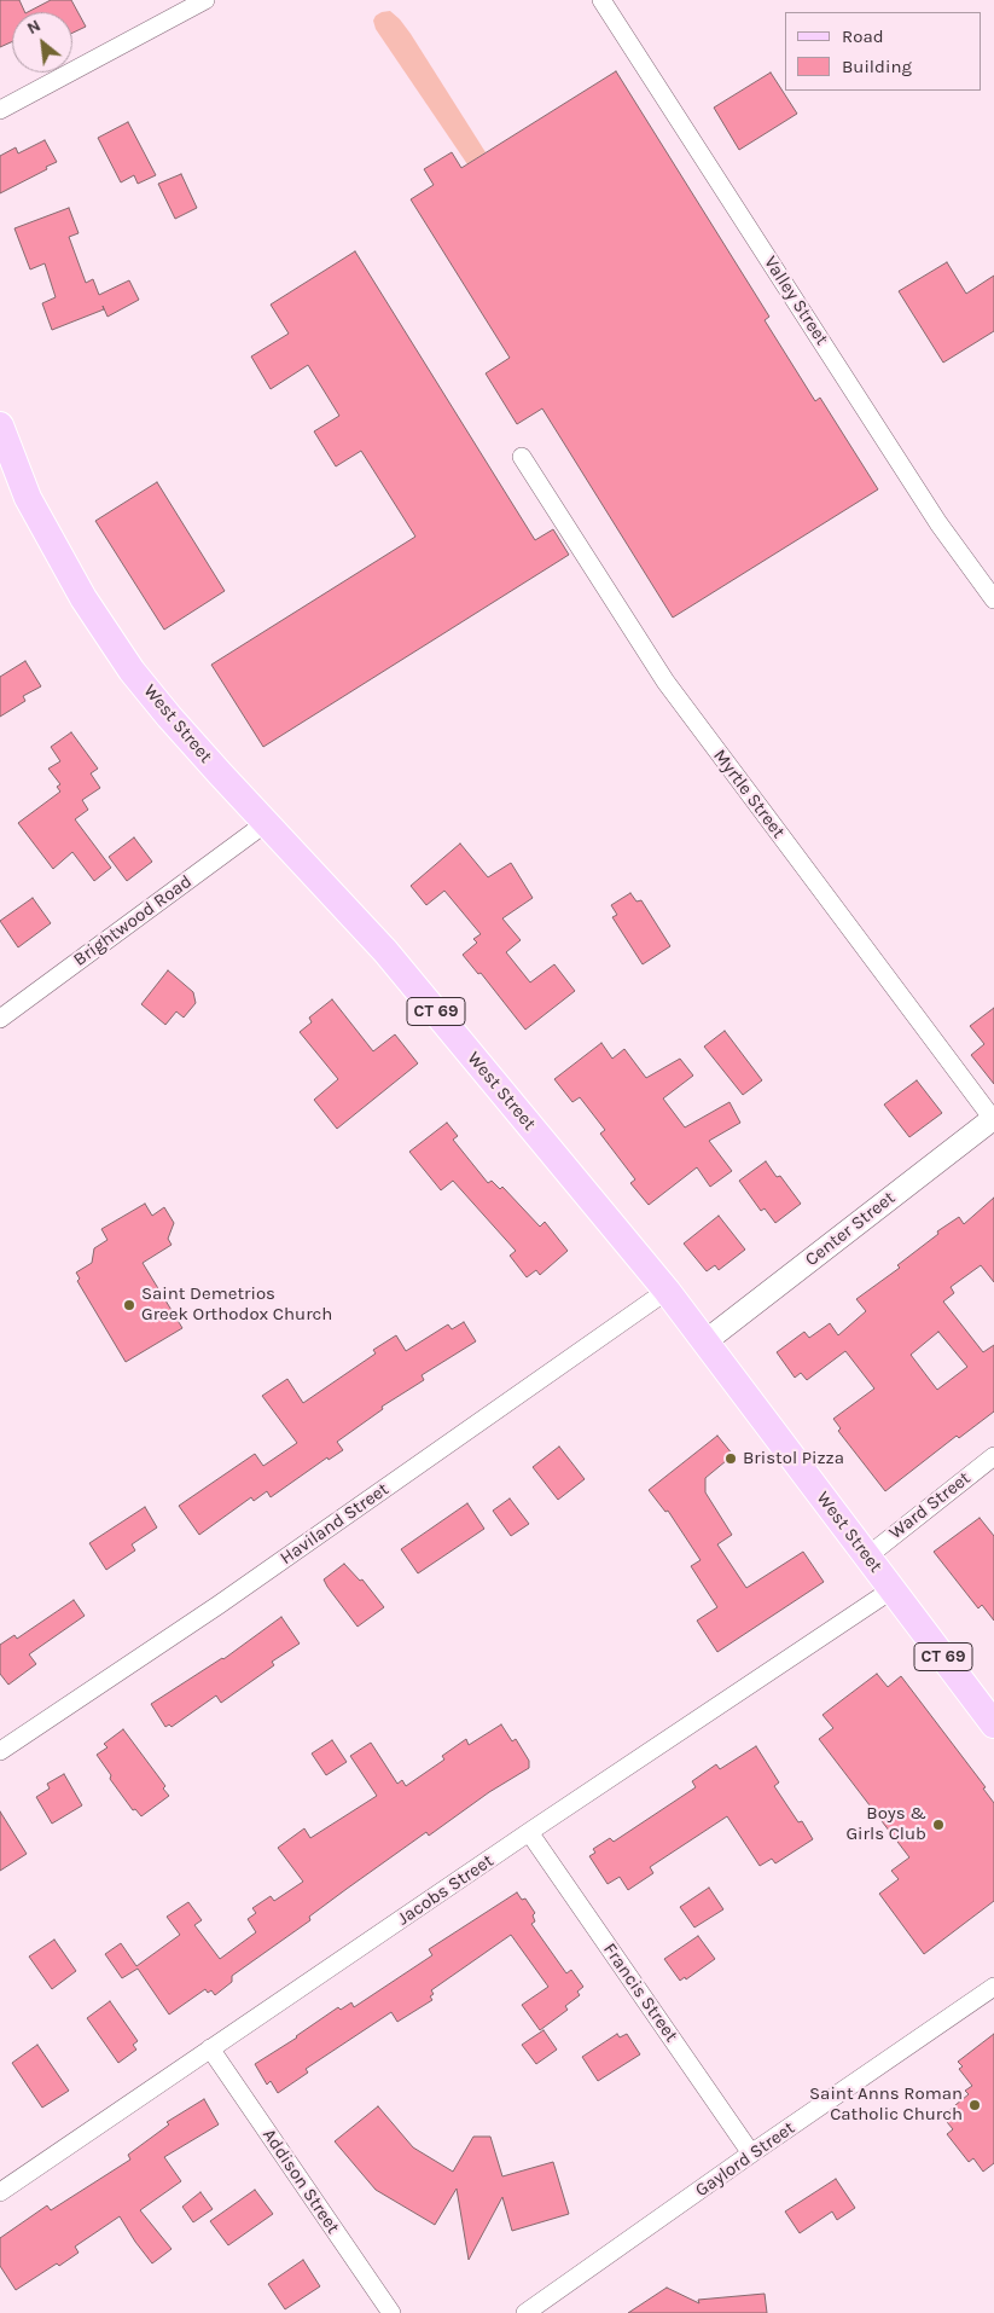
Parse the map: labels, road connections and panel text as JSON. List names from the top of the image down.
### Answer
{
  "streets": {
    "main road": ["West Street", "CT 69"],
    "street": [
      "Valley Street",
      "Myrtle Street",
      "Brightwood Road",
      "Center Street",
      "Ward Street",
      "Haviland Street",
      "Jacobs Street",
      "Francis Street",
      "Gaylord Street",
      "Addison Street"
    ]
  },
  "crossings": [
    ["West Street", "Brightwood Road"],
    ["West Street", "Center Street"],
    ["West Street", "Ward Street"],
    ["West Street", "Haviland Street"],
    ["West Street", "Jacobs Street"],
    ["Myrtle Street", "Center Street"],
    ["Jacobs Street", "Francis Street"],
    ["Jacobs Street", "Addison Street"],
    ["Francis Street", "Gaylord Street"]
  ],
  "places": [
    "Saint Demetrios Greek Orthodox Church",
    "Bristol Pizza",
    "Boys & Girls Club",
    "Saint Anns Roman Catholic Church"
  ],
  "legend": ["Road", "Building"],
  "north": "top left"
}
